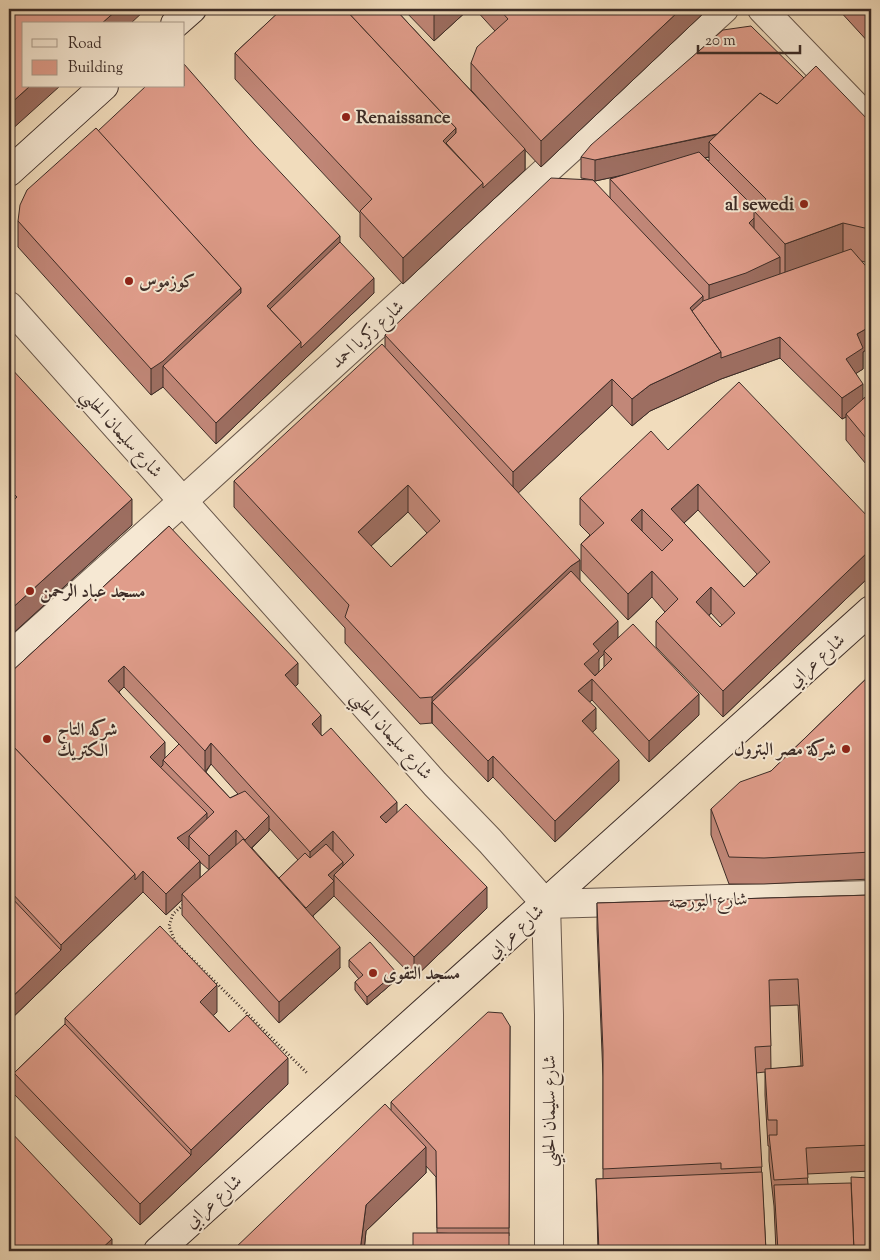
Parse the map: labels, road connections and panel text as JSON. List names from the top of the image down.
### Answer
{
  "streets": {
    "street": [
      "شارع زكريا احمد",
      "شارع سليمان الحلبي",
      "شارع عرابي",
      "شارع البورصه"
    ]
  },
  "crossings": [
    ["شارع زكريا احمد", "شارع سليمان الحلبي"],
    ["شارع سليمان الحلبي", "شارع عرابي"],
    ["شارع سليمان الحلبي", "شارع البورصه"],
    ["شارع عرابي", "شارع البورصه"]
  ],
  "places": [
    "Renaissance",
    "al sewedi",
    "كوزموس",
    "مسجد عباد الرحمن",
    "شركه التاج الكتريك",
    "شركة مصر البترول",
    "مسجد التقوى"
  ],
  "legend": ["Road", "Building"],
  "scale_bar": "20 m"
}
